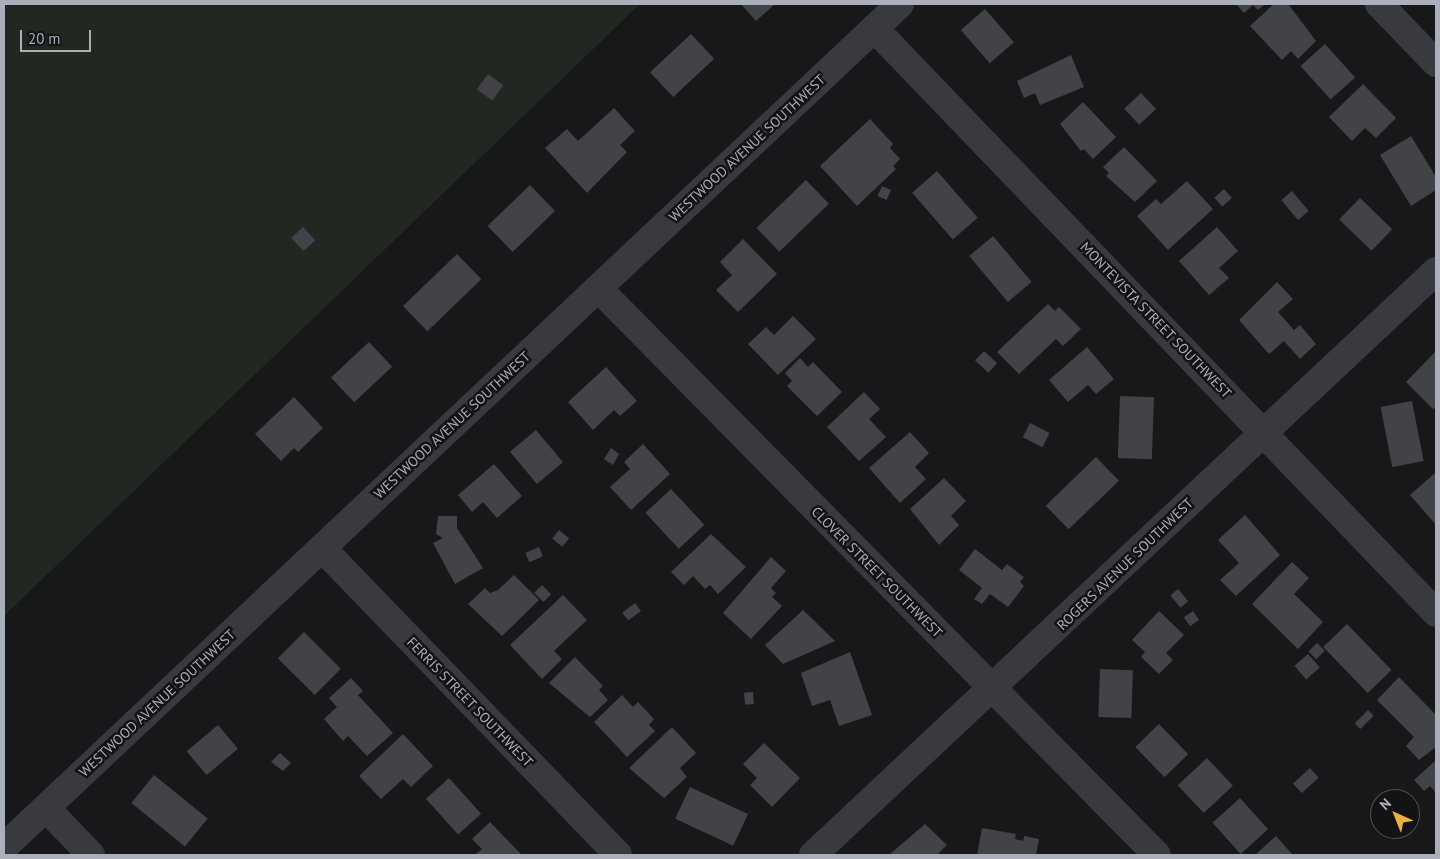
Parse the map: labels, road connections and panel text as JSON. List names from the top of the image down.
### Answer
{
  "streets": {
    "street": [
      "WESTWOOD AVENUE SOUTHWEST",
      "MONTEVISTA STREET SOUTHWEST",
      "ROGERS AVENUE SOUTHWEST",
      "CLOVER STREET SOUTHWEST",
      "FERRIS STREET SOUTHWEST"
    ]
  },
  "crossings": [
    ["WESTWOOD AVENUE SOUTHWEST", "MONTEVISTA STREET SOUTHWEST"],
    ["WESTWOOD AVENUE SOUTHWEST", "CLOVER STREET SOUTHWEST"],
    ["WESTWOOD AVENUE SOUTHWEST", "FERRIS STREET SOUTHWEST"],
    ["MONTEVISTA STREET SOUTHWEST", "ROGERS AVENUE SOUTHWEST"],
    ["ROGERS AVENUE SOUTHWEST", "CLOVER STREET SOUTHWEST"]
  ],
  "scale_bar": "20 m",
  "north": "top left"
}
